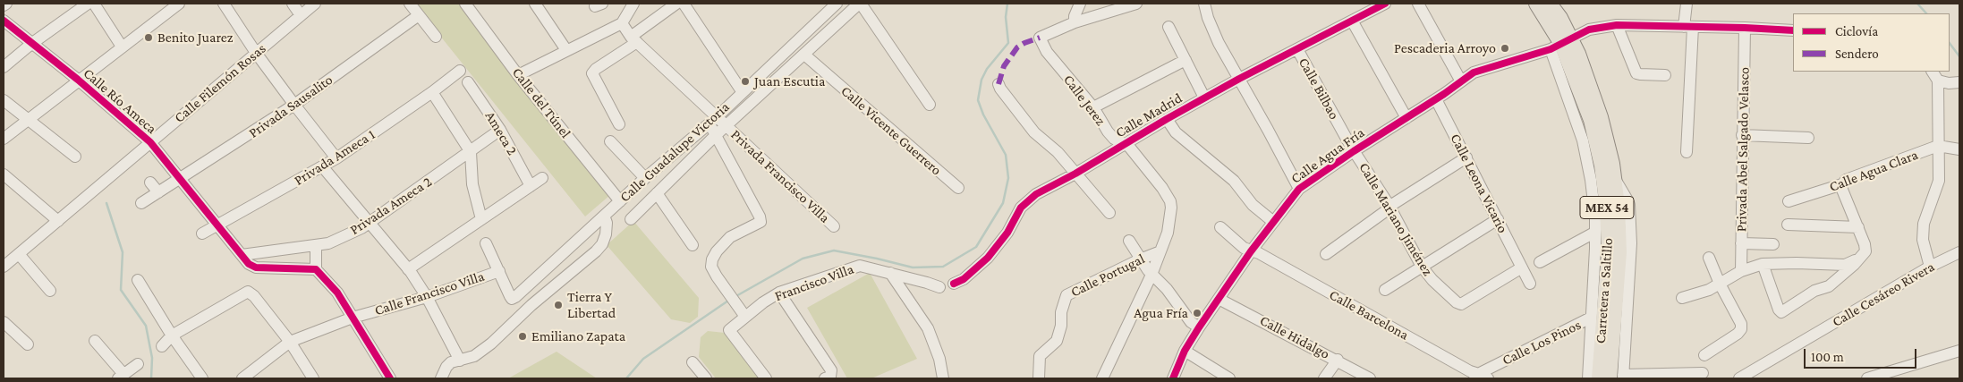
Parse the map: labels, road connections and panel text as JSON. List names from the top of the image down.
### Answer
{
  "streets": {
    "main road": ["MEX 54", "Carretera a Saltillo"],
    "street": [
      "Calle Filemón Rosas",
      "Calle Bilbao",
      "Calle Jerez",
      "Calle Río Ameca",
      "Calle del Túnel",
      "Privada Sausalito",
      "Calle Madrid",
      "Calle Vicente Guerrero",
      "Ameca 2",
      "Privada Abel Salgado Velasco",
      "Calle Guadalupe Victoria",
      "Calle Agua Fría",
      "Privada Ameca 1",
      "Calle Agua Clara",
      "Privada Francisco Villa",
      "Calle Leona Vicario",
      "Privada Ameca 2",
      "Calle Mariano Jiménez",
      "Calle Portugal",
      "Francisco Villa",
      "Calle Francisco Villa",
      "Calle Cesáreo Rivera",
      "Calle Barcelona",
      "Calle Hidalgo",
      "Calle Los Pinos"
    ]
  },
  "crossings": [
    ["Calle Filemón Rosas", "Calle Río Ameca"],
    ["Calle Bilbao", "Calle Madrid"],
    ["Calle Bilbao", "Calle Agua Fría"],
    ["Calle Bilbao", "Calle Mariano Jiménez"],
    ["Calle Jerez", "Calle Madrid"],
    ["Calle Jerez", "Calle Portugal"],
    ["Calle Río Ameca", "Privada Sausalito"],
    ["Calle Río Ameca", "Privada Ameca 1"],
    ["Calle Río Ameca", "Privada Ameca 2"],
    ["Calle del Túnel", "Calle Guadalupe Victoria"],
    ["Calle Vicente Guerrero", "Calle Guadalupe Victoria"],
    ["Ameca 2", "Privada Ameca 2"],
    ["Privada Abel Salgado Velasco", "Calle Agua Fría"],
    ["Calle Guadalupe Victoria", "Privada Francisco Villa"],
    ["Calle Agua Fría", "Calle Leona Vicario"],
    ["Calle Agua Fría", "Calle Mariano Jiménez"],
    ["Calle Agua Fría", "Carretera a Saltillo"],
    ["Calle Agua Fría", "Calle Barcelona"],
    ["Calle Agua Fría", "Calle Hidalgo"],
    ["Calle Leona Vicario", "Calle Mariano Jiménez"],
    ["Calle Barcelona", "Calle Los Pinos"]
  ],
  "places": [
    "Benito Juarez",
    "Pescaderia Arroyo",
    "Juan Escutia",
    "Tierra Y Libertad",
    "Agua Fría",
    "Emiliano Zapata"
  ],
  "legend": ["Ciclovía", "Sendero"],
  "scale_bar": "100 m"
}
